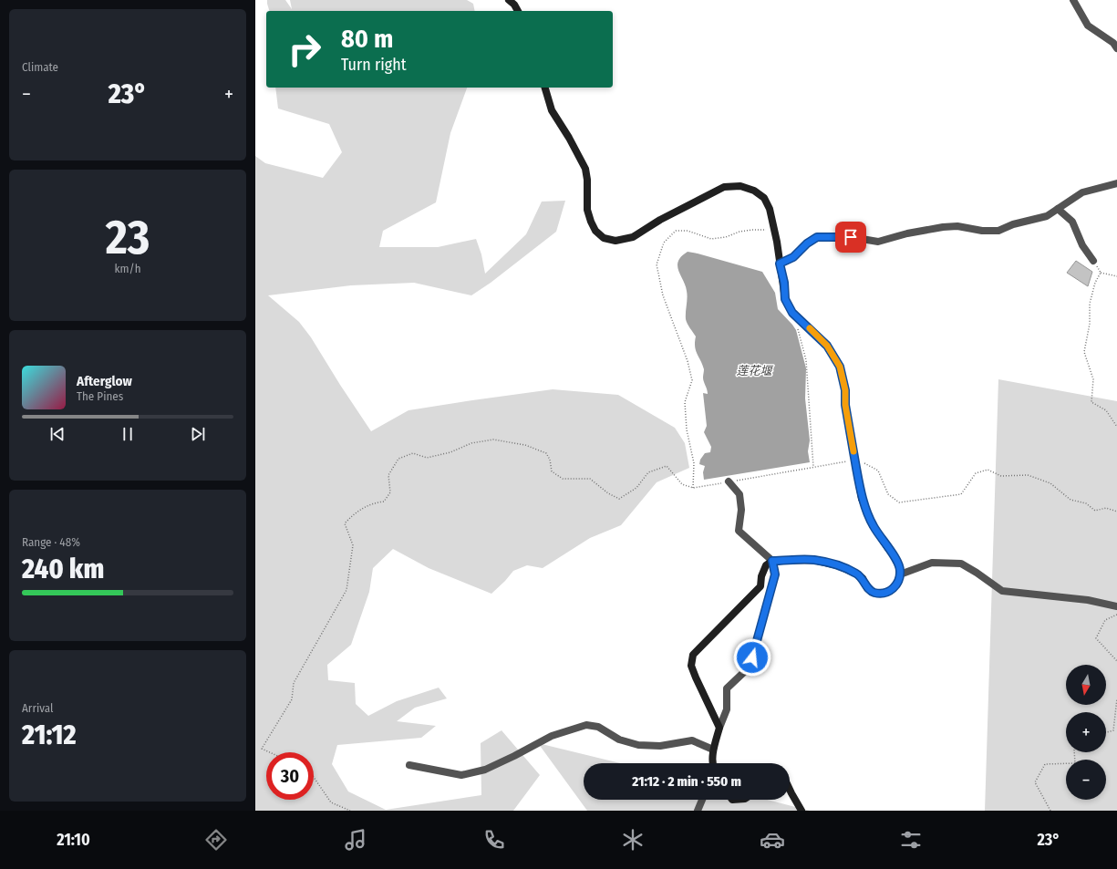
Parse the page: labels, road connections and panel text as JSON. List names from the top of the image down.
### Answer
{
  "water": ["莲花堰"],
  "north": "bottom",
  "page": {
    "tile": [
      "Climate",
      ["23", "km/h"],
      ["Range · 48%", "240 km"],
      ["Arrival", "21:12"]
    ],
    "turn": ["80 m", "Turn right"],
    "heat": ["−", "23°", "+"],
    "song": ["Afterglow", "The Pines"],
    "map_buttons": ["+", "−"],
    "limit": "30",
    "trip": "21:12 · 2 min · 550 m",
    "tabs": ["21:10", "23°"]
  }
}
